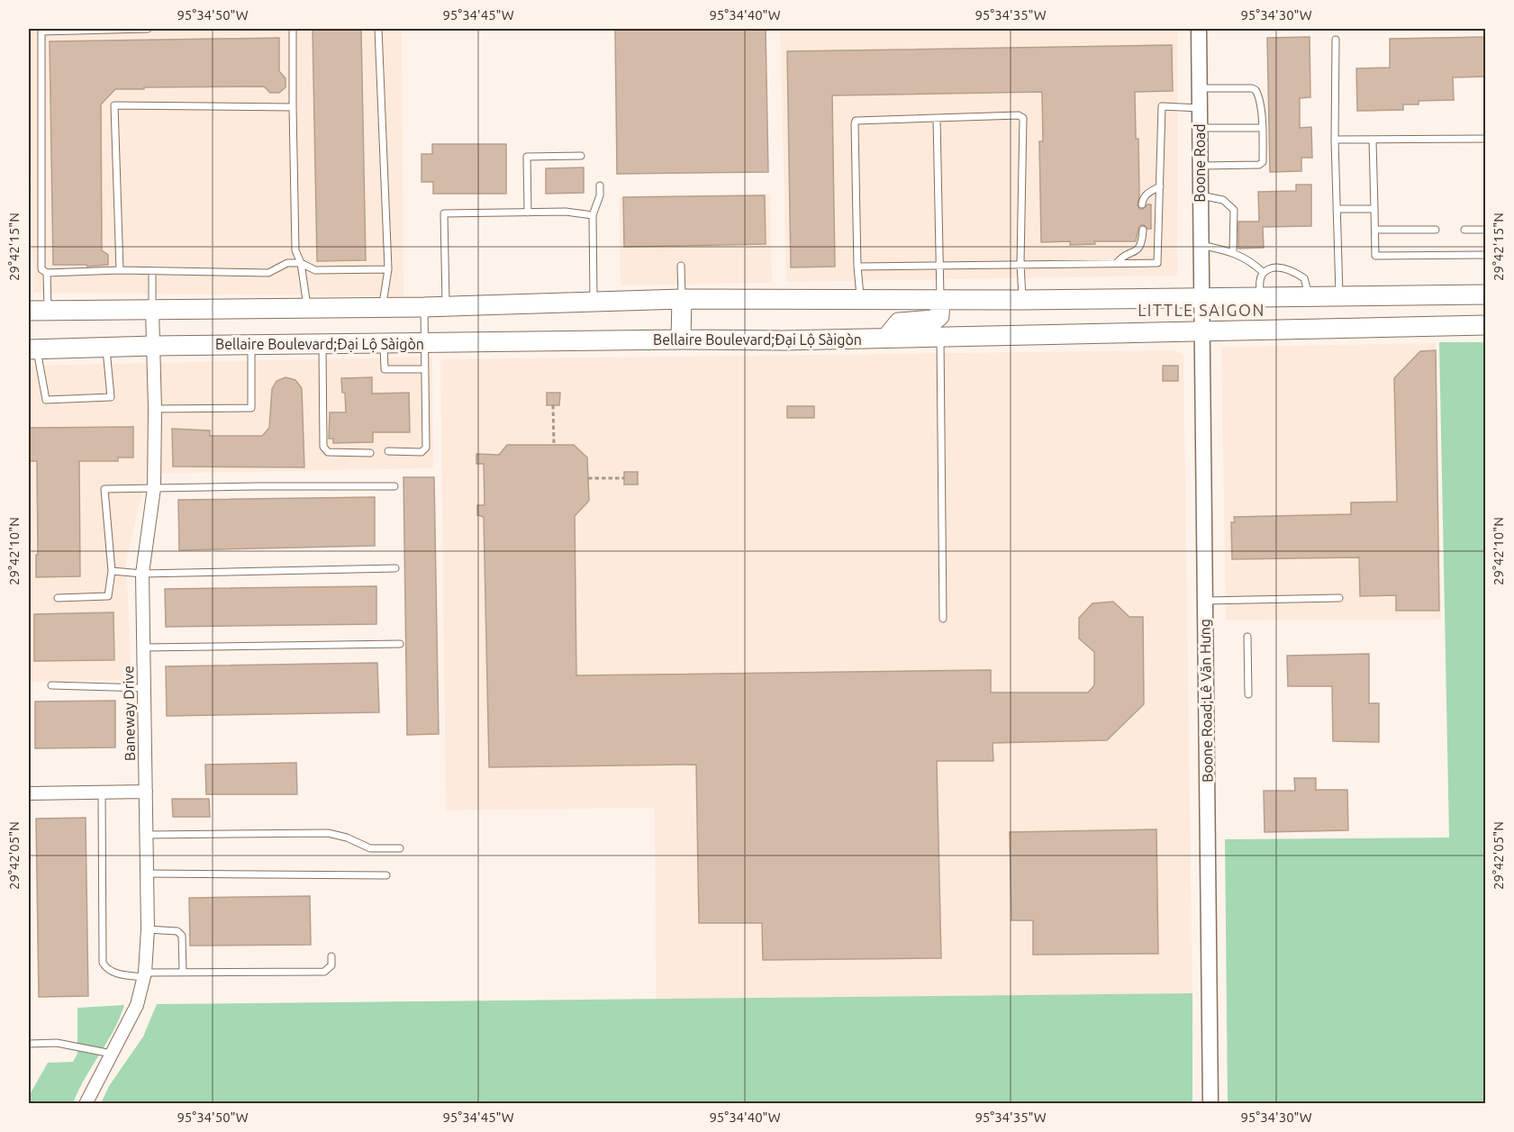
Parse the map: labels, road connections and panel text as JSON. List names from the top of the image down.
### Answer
{
  "streets": {
    "main road": ["Bellaire Boulevard;Đại Lộ Sàigòn"],
    "street": ["Boone Road", "Boone Road;Lê Văn Hưng", "Baneway Drive"]
  },
  "crossings": [
    ["Boone Road", "Boone Road;Lê Văn Hưng"],
    ["Bellaire Boulevard;Đại Lộ Sàigòn", "Boone Road;Lê Văn Hưng"],
    ["Bellaire Boulevard;Đại Lộ Sàigòn", "Baneway Drive"]
  ],
  "districts": ["LITTLE SAIGON"],
  "coordinates": [
    "95°34'50\"W",
    "95°34'45\"W",
    "95°34'40\"W",
    "95°34'35\"W",
    "95°34'30\"W",
    "29°42'15\"N",
    "29°42'10\"N",
    "29°42'05\"N"
  ]
}
